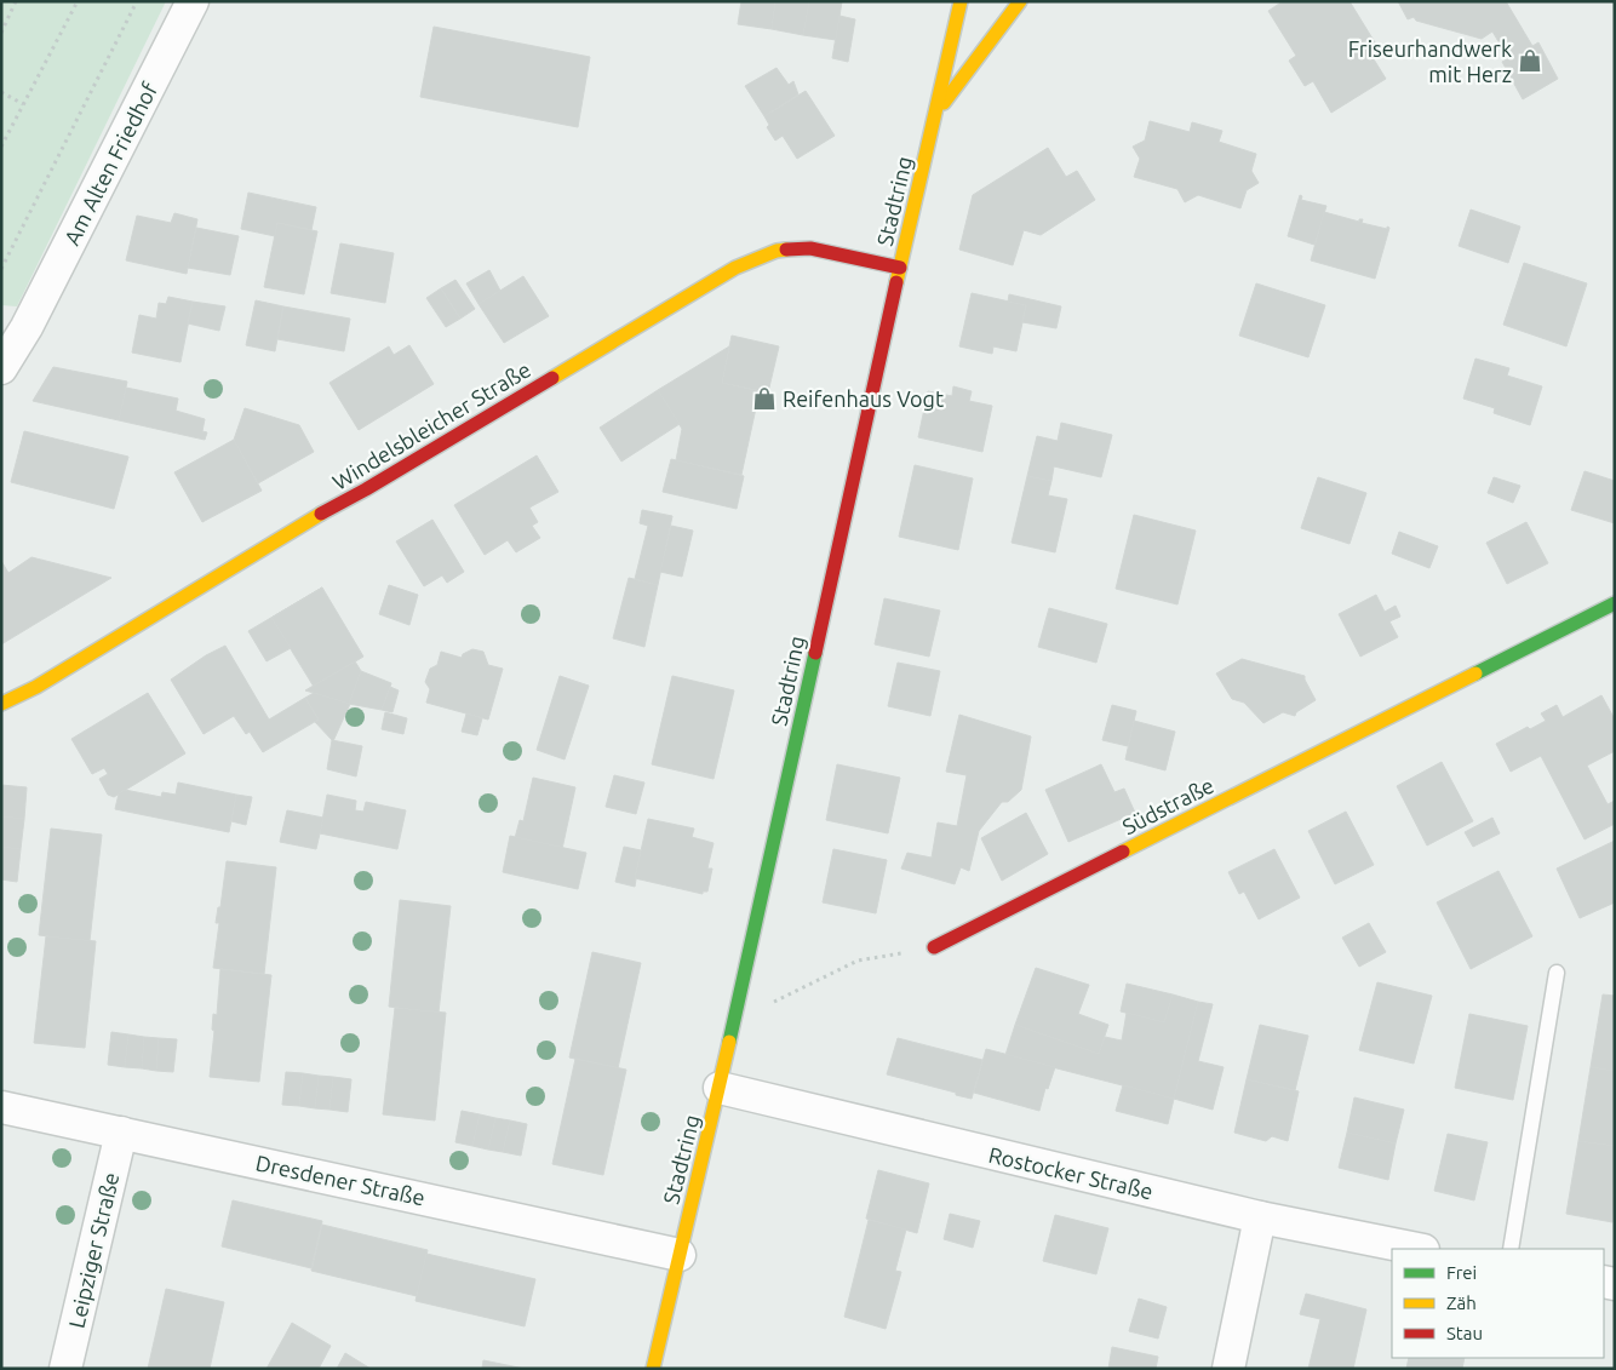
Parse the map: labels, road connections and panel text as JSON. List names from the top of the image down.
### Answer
{
  "streets": {
    "street": [
      "Am Alten Friedhof",
      "Stadtring",
      "Windelsbleicher Straße",
      "Südstraße",
      "Rostocker Straße",
      "Dresdener Straße",
      "Leipziger Straße"
    ]
  },
  "crossings": [
    ["Stadtring", "Windelsbleicher Straße"],
    ["Stadtring", "Rostocker Straße"],
    ["Stadtring", "Dresdener Straße"],
    ["Dresdener Straße", "Leipziger Straße"]
  ],
  "places": {
    "shop": ["Friseurhandwerk mit Herz", "Reifenhaus Vogt"]
  },
  "legend": ["Frei", "Zäh", "Stau"]
}
